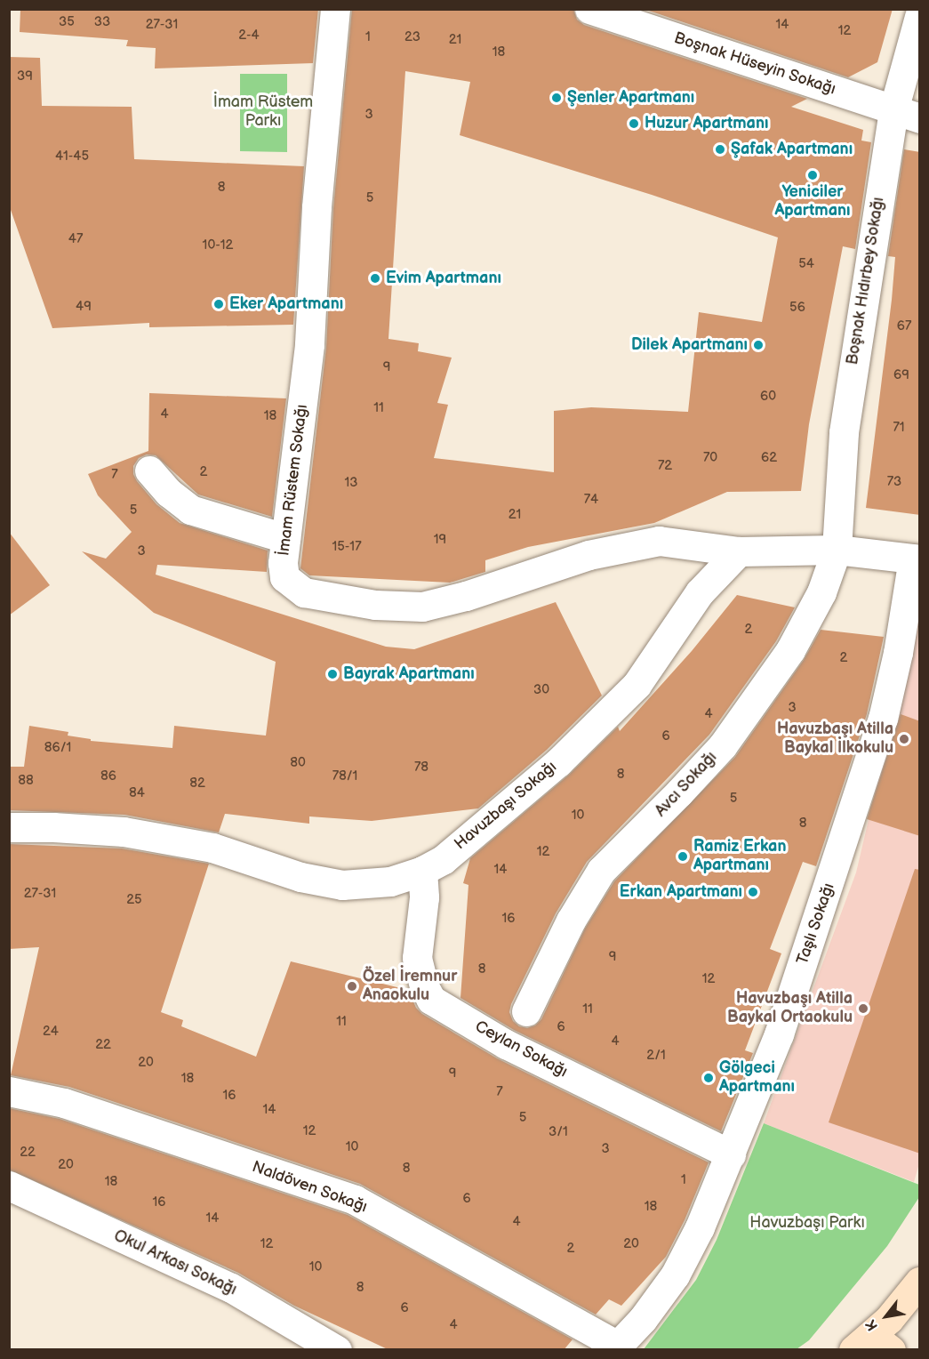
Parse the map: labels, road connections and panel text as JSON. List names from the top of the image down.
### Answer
{
  "streets": {
    "street": [
      "Boşnak Hüseyin Sokağı",
      "Boşnak Hıdırbey Sokağı",
      "İmam Rüstem Sokağı",
      "Avcı Sokağı",
      "Havuzbaşı Sokağı",
      "Taşlı Sokağı",
      "Ceylan Sokağı",
      "Naldöven Sokağı",
      "Okul Arkası Sokağı"
    ]
  },
  "crossings": [
    ["Boşnak Hüseyin Sokağı", "Boşnak Hıdırbey Sokağı"],
    ["Boşnak Hıdırbey Sokağı", "Avcı Sokağı"],
    ["İmam Rüstem Sokağı", "Havuzbaşı Sokağı"],
    ["Havuzbaşı Sokağı", "Ceylan Sokağı"],
    ["Taşlı Sokağı", "Ceylan Sokağı"],
    ["Taşlı Sokağı", "Naldöven Sokağı"]
  ],
  "parks": ["İmam Rüstem Parkı", "Havuzbaşı Parkı"],
  "places": [
    "Şenler Apartmanı",
    "Huzur Apartmanı",
    "Şafak Apartmanı",
    "Yeniciler Apartmanı",
    "Evim Apartmanı",
    "Eker Apartmanı",
    "Dilek Apartmanı",
    "Bayrak Apartmanı",
    "Havuzbaşı Atilla Baykal İlkokulu",
    "Ramiz Erkan Apartmanı",
    "Erkan Apartmanı",
    "Özel İremnur Anaokulu",
    "Havuzbaşı Atilla Baykal Ortaokulu",
    "Gölgeci Apartmanı"
  ],
  "house_numbers": [
    "35",
    "33",
    "27-31",
    "14",
    "12",
    "2-4",
    "1",
    "23",
    "21",
    "18",
    "39",
    "3",
    "41-45",
    "8",
    "5",
    "47",
    "10-12",
    "54",
    "49",
    "56",
    "67",
    "9",
    "69",
    "60",
    "11",
    "4",
    "18",
    "71",
    "70",
    "62",
    "72",
    "2",
    "7",
    "73",
    "13",
    "74",
    "5",
    "21",
    "19",
    "15-17",
    "3",
    "2",
    "2",
    "30",
    "3",
    "4",
    "6",
    "86/1",
    "80",
    "78",
    "8",
    "86",
    "78/1",
    "88",
    "82",
    "84",
    "5",
    "10",
    "8",
    "12",
    "14",
    "27-31",
    "25",
    "16",
    "9",
    "8",
    "12",
    "11",
    "11",
    "6",
    "24",
    "4",
    "22",
    "2/1",
    "20",
    "9",
    "18",
    "7",
    "16",
    "14",
    "5",
    "12",
    "3/1",
    "10",
    "3",
    "22",
    "20",
    "8",
    "1",
    "18",
    "6",
    "16",
    "18",
    "14",
    "4",
    "12",
    "20",
    "2",
    "10",
    "8",
    "6",
    "4"
  ],
  "north": "bottom left"
}
